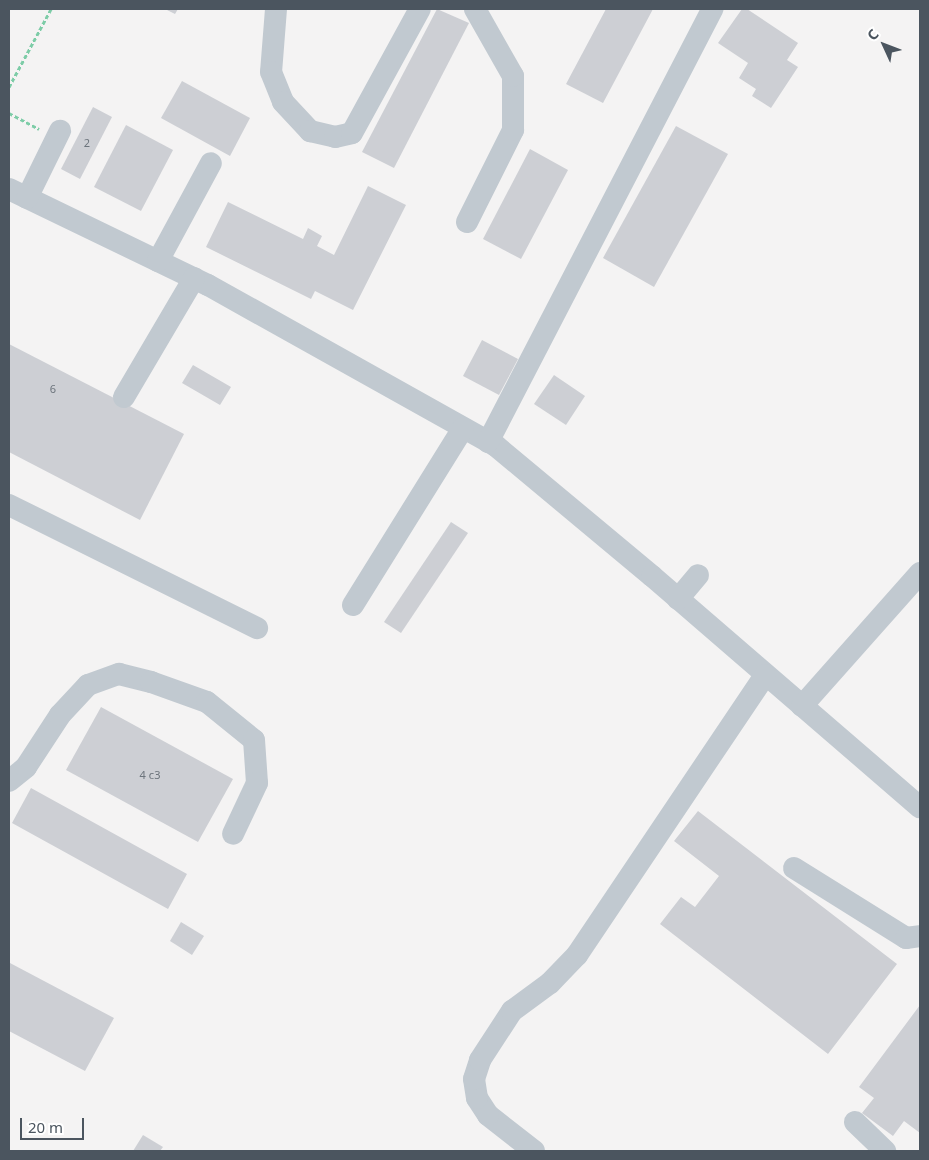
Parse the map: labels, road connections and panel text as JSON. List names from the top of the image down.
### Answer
{
  "house_numbers": ["2", "6", "4 с3"],
  "scale_bar": "20 m",
  "north": "top left"
}
